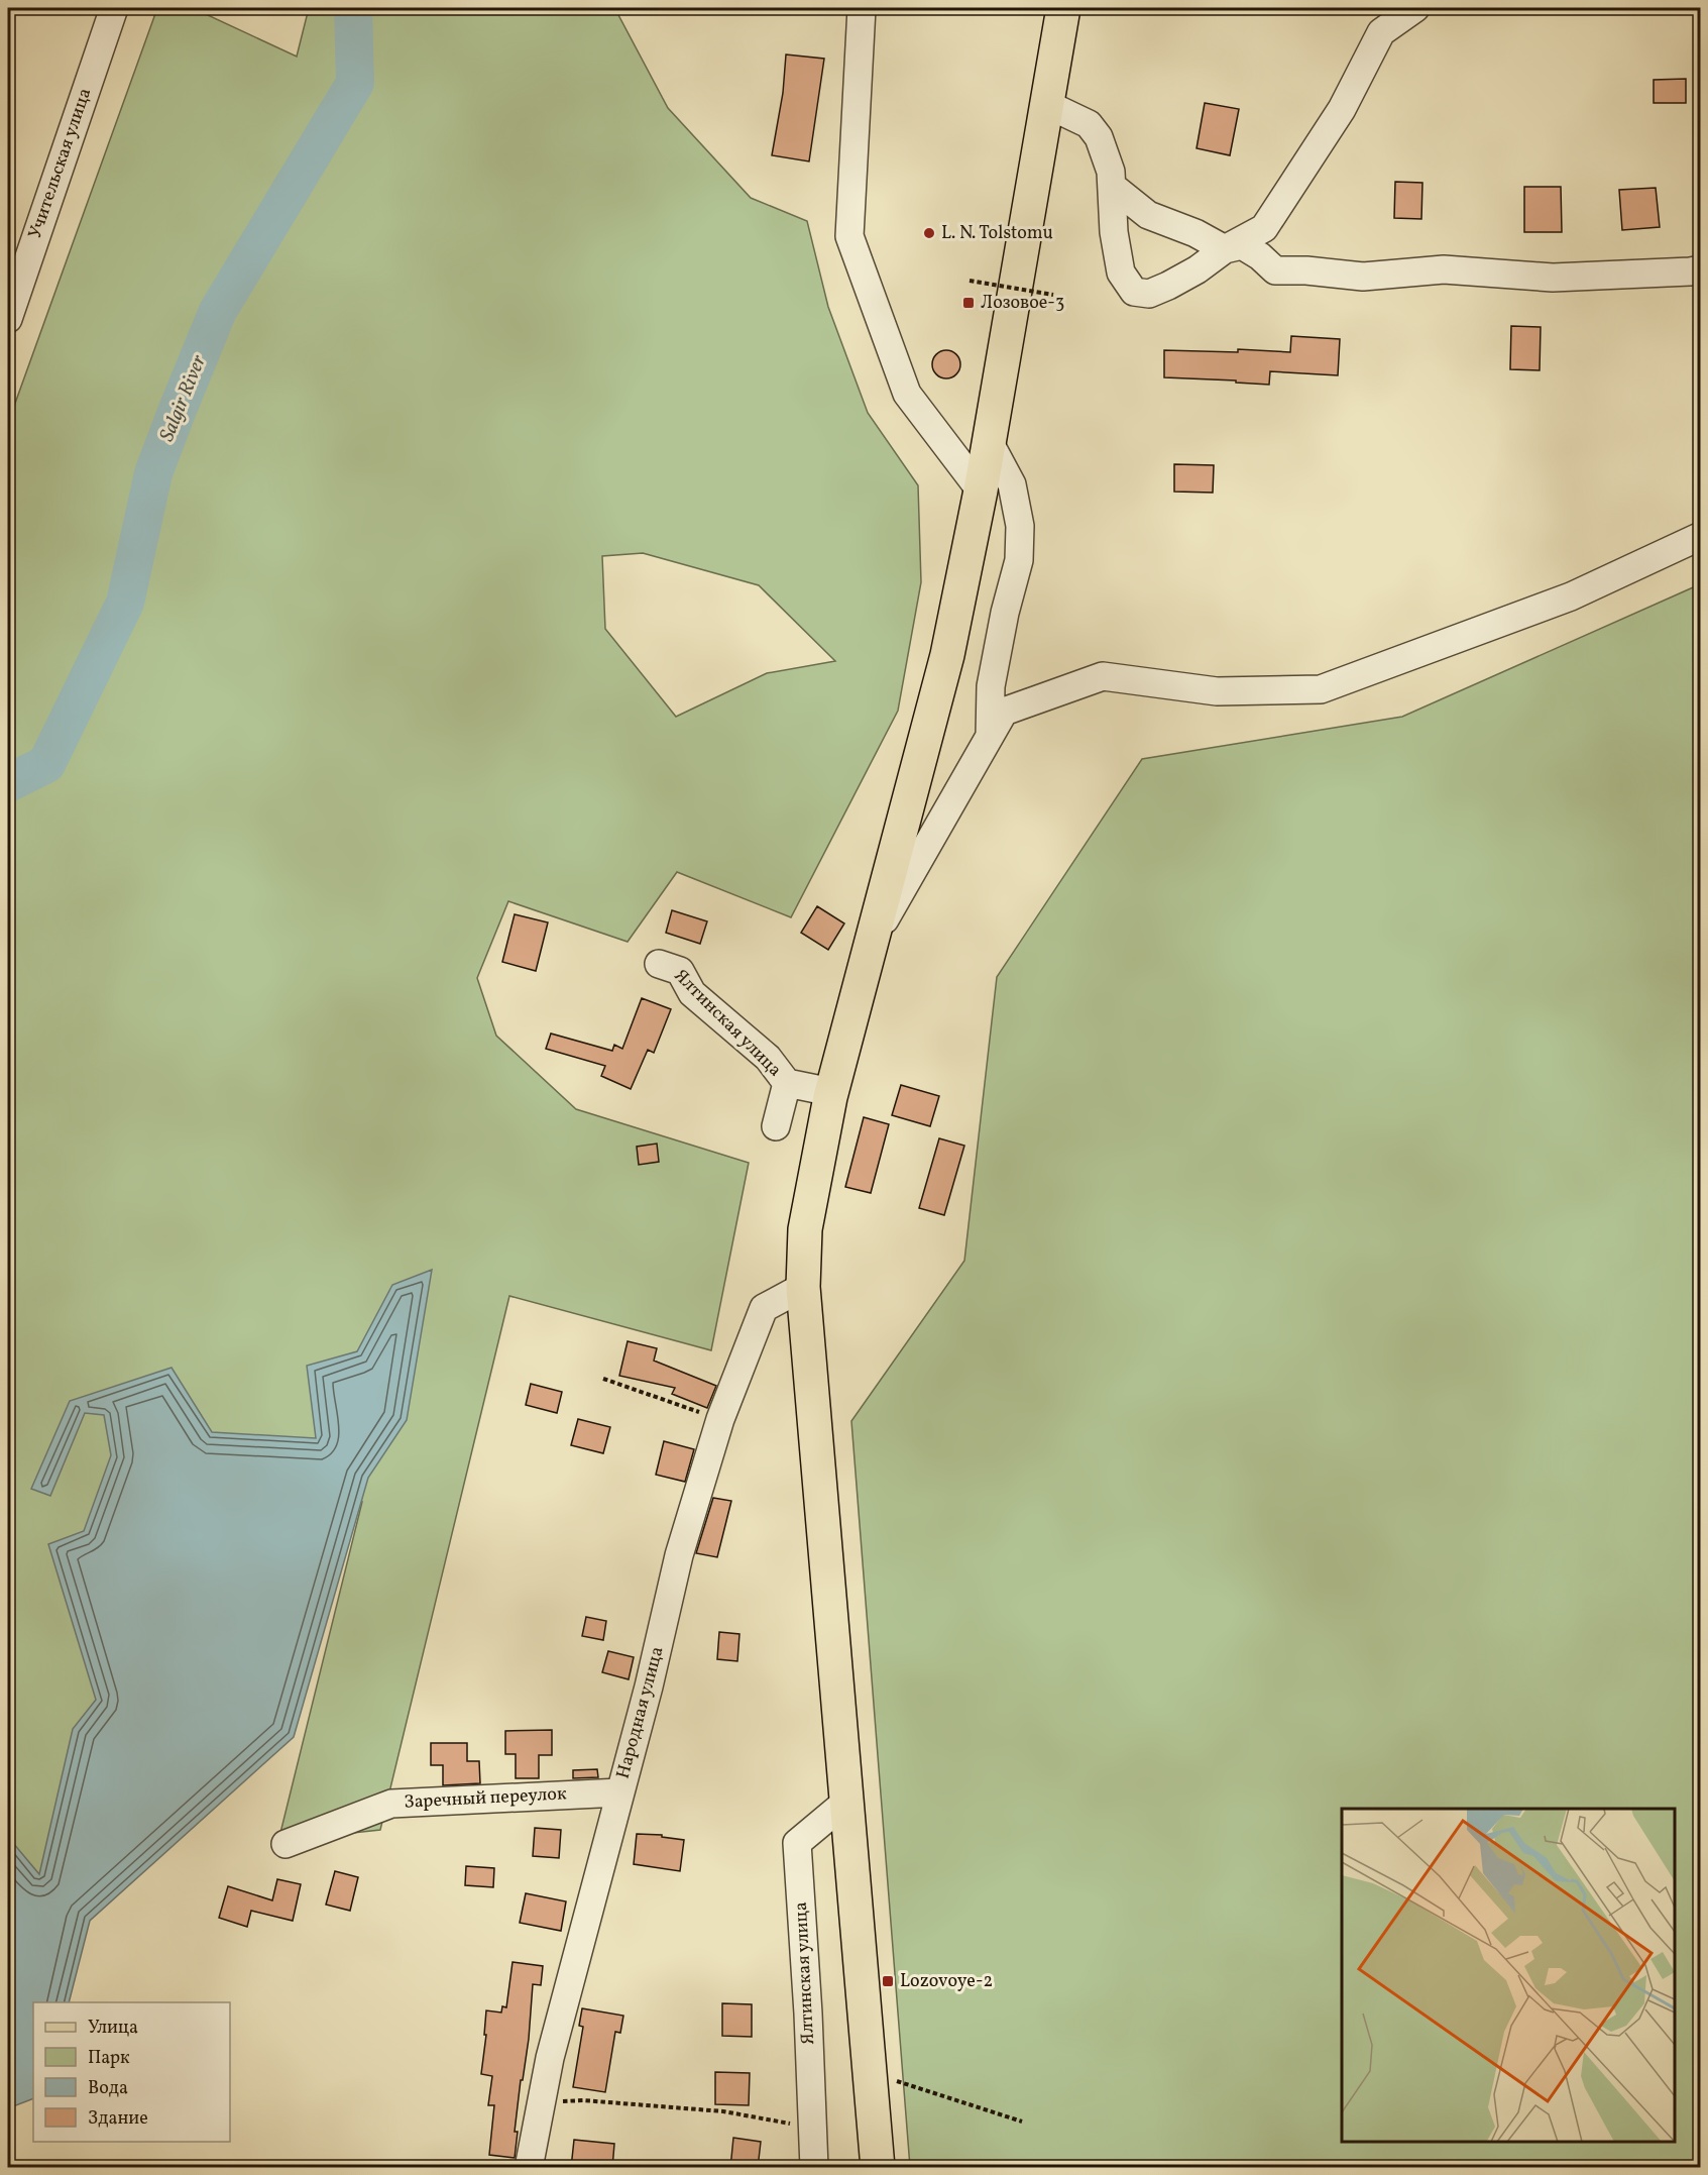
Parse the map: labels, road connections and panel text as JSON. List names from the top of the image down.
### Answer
{
  "streets": {
    "street": [
      "Учительская улица",
      "Ялтинская улица",
      "Народная улица",
      "Заречный переулок"
    ]
  },
  "crossings": [
    ["Народная улица", "Заречный переулок"]
  ],
  "water": ["Salgir River"],
  "places": {
    "other": ["L. N. Tolstomu"],
    "transit": ["Лозовое-3", "Lozovoye-2"]
  },
  "legend": [
    "Улица",
    "Парк",
    "Вода",
    "Здание"
  ]
}
